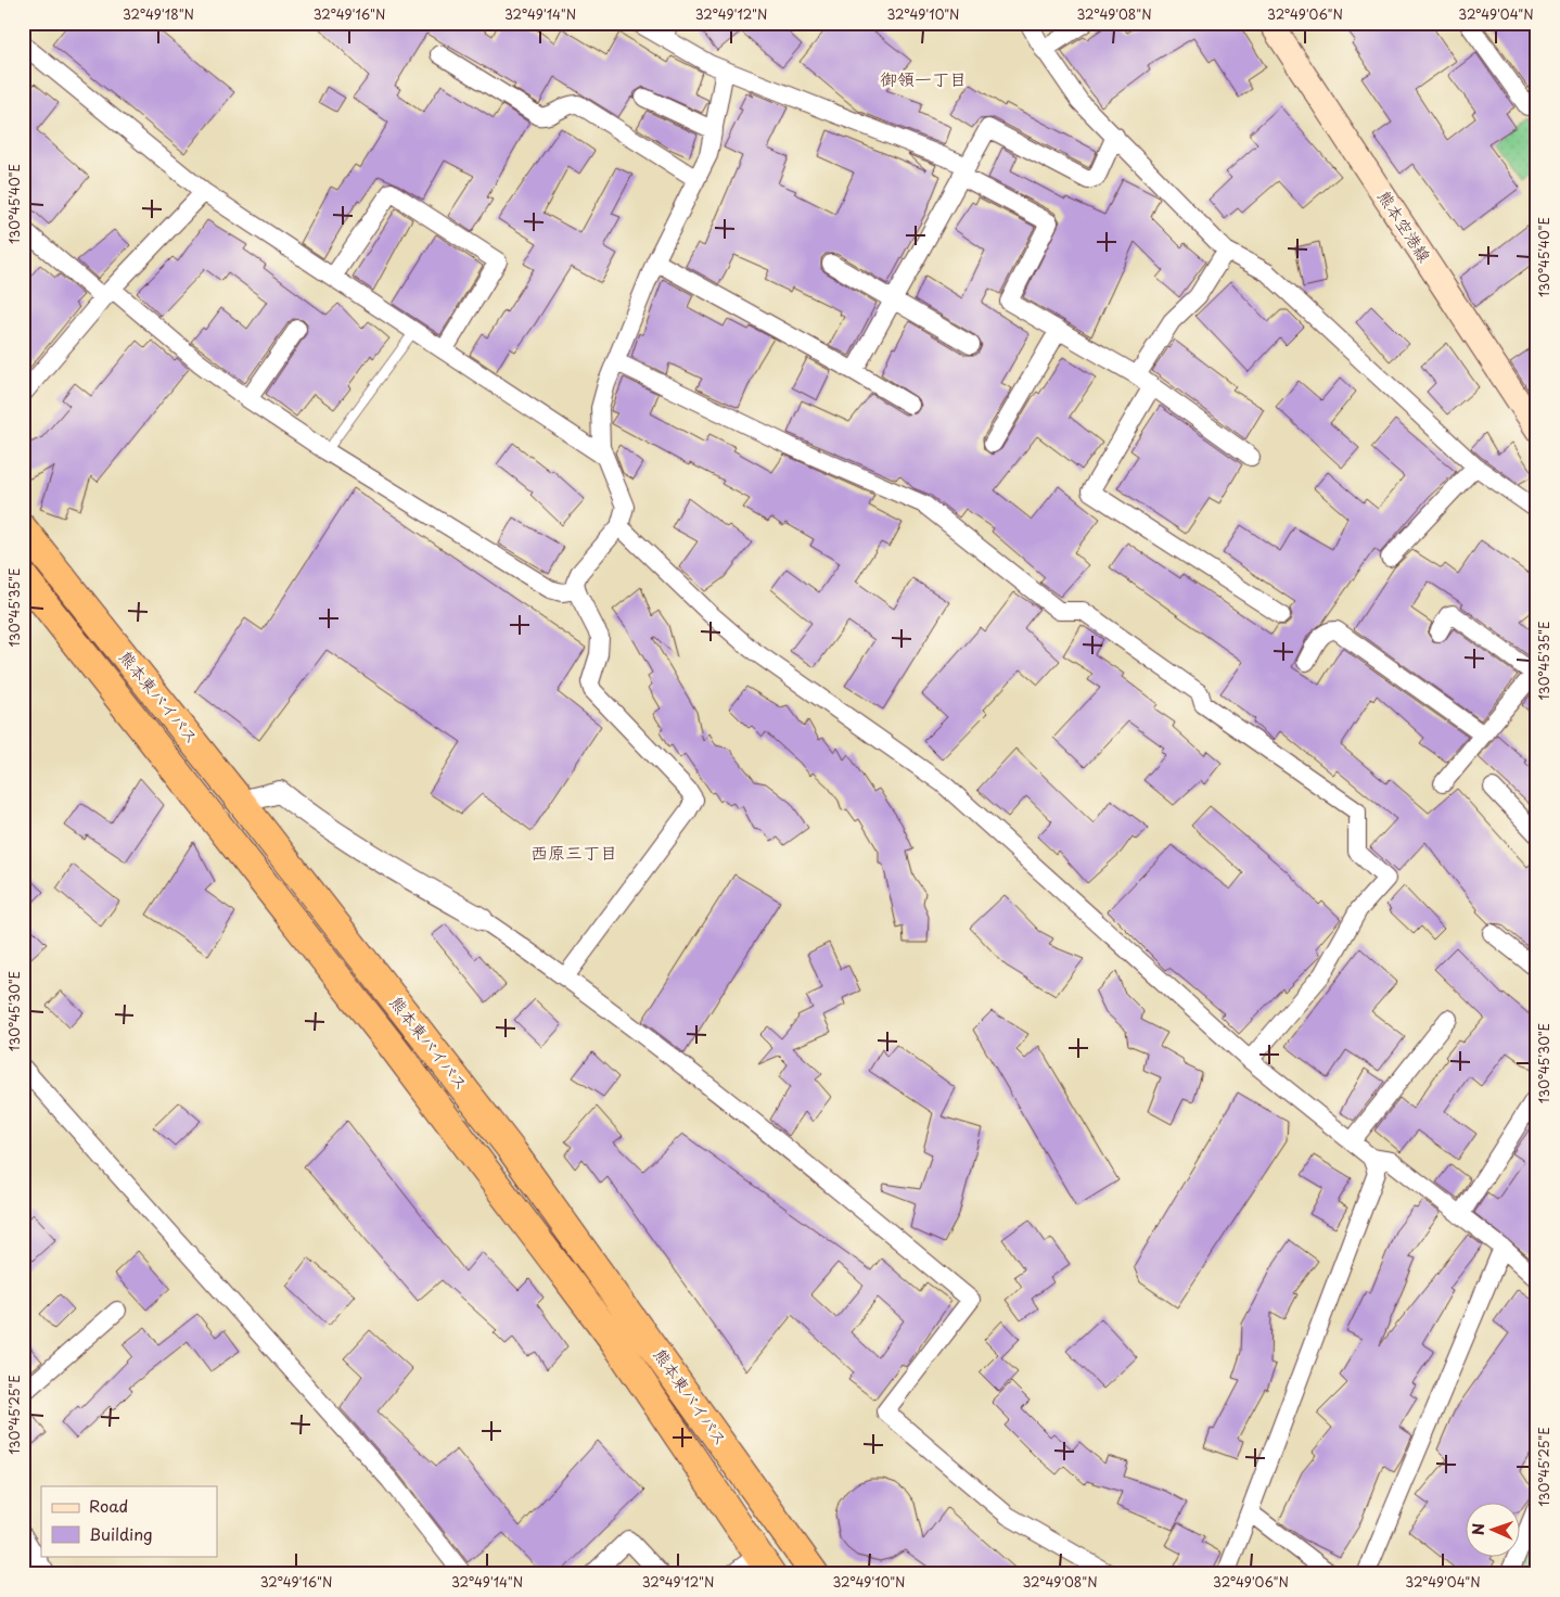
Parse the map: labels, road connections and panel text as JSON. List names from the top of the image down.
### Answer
{
  "streets": {
    "highway": ["熊本東バイパス"],
    "main road": ["熊本空港線"]
  },
  "districts": ["御領一丁目", "西原三丁目"],
  "legend": ["Road", "Building"],
  "north": "left",
  "coordinates": [
    "32°49'18\"N",
    "32°49'16\"N",
    "32°49'14\"N",
    "32°49'12\"N",
    "32°49'10\"N",
    "32°49'08\"N",
    "32°49'06\"N",
    "32°49'04\"N",
    "130°45'40\"E",
    "130°45'35\"E",
    "130°45'30\"E",
    "130°45'25\"E"
  ]
}
